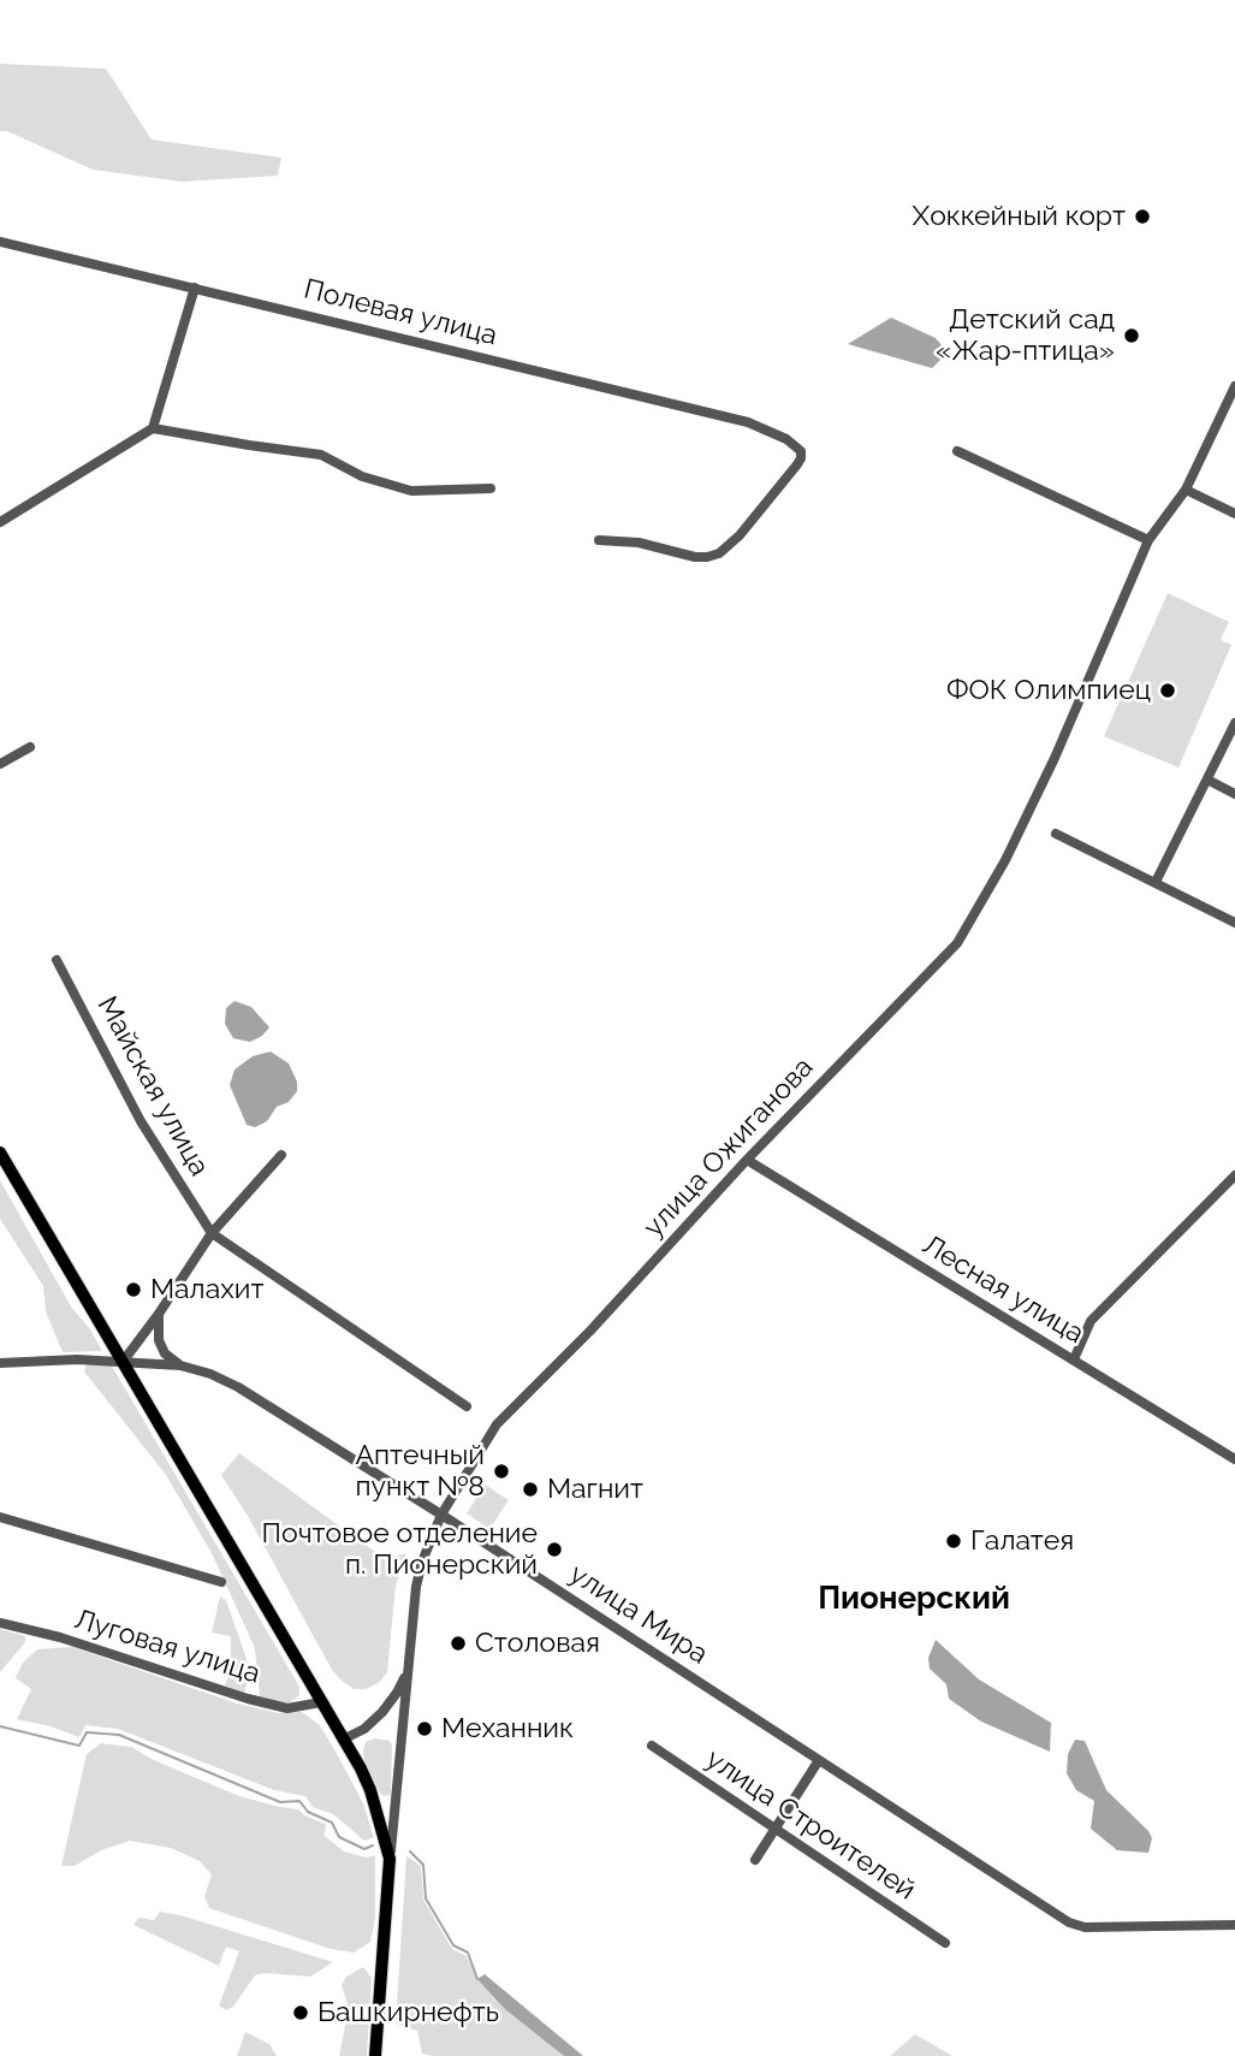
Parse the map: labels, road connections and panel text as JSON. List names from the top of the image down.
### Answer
{
  "streets": {
    "street": [
      "Полевая улица",
      "Майская улица",
      "улица Ожиганова",
      "Лесная улица",
      "улица Мира",
      "Луговая улица",
      "улица Строителей"
    ]
  },
  "crossings": [
    ["улица Ожиганова", "Лесная улица"],
    ["улица Ожиганова", "улица Мира"]
  ],
  "districts": ["Пионерский"],
  "places": [
    "Хоккейный корт",
    "Детский сад «Жар-птица»",
    "ФОК Олимпиец",
    "Малахит",
    "Аптечный пункт №8",
    "Магнит",
    "Галатея",
    "Почтовое отделение п. Пионерский",
    "Столовая",
    "Механник",
    "Башкирнефть"
  ]
}
